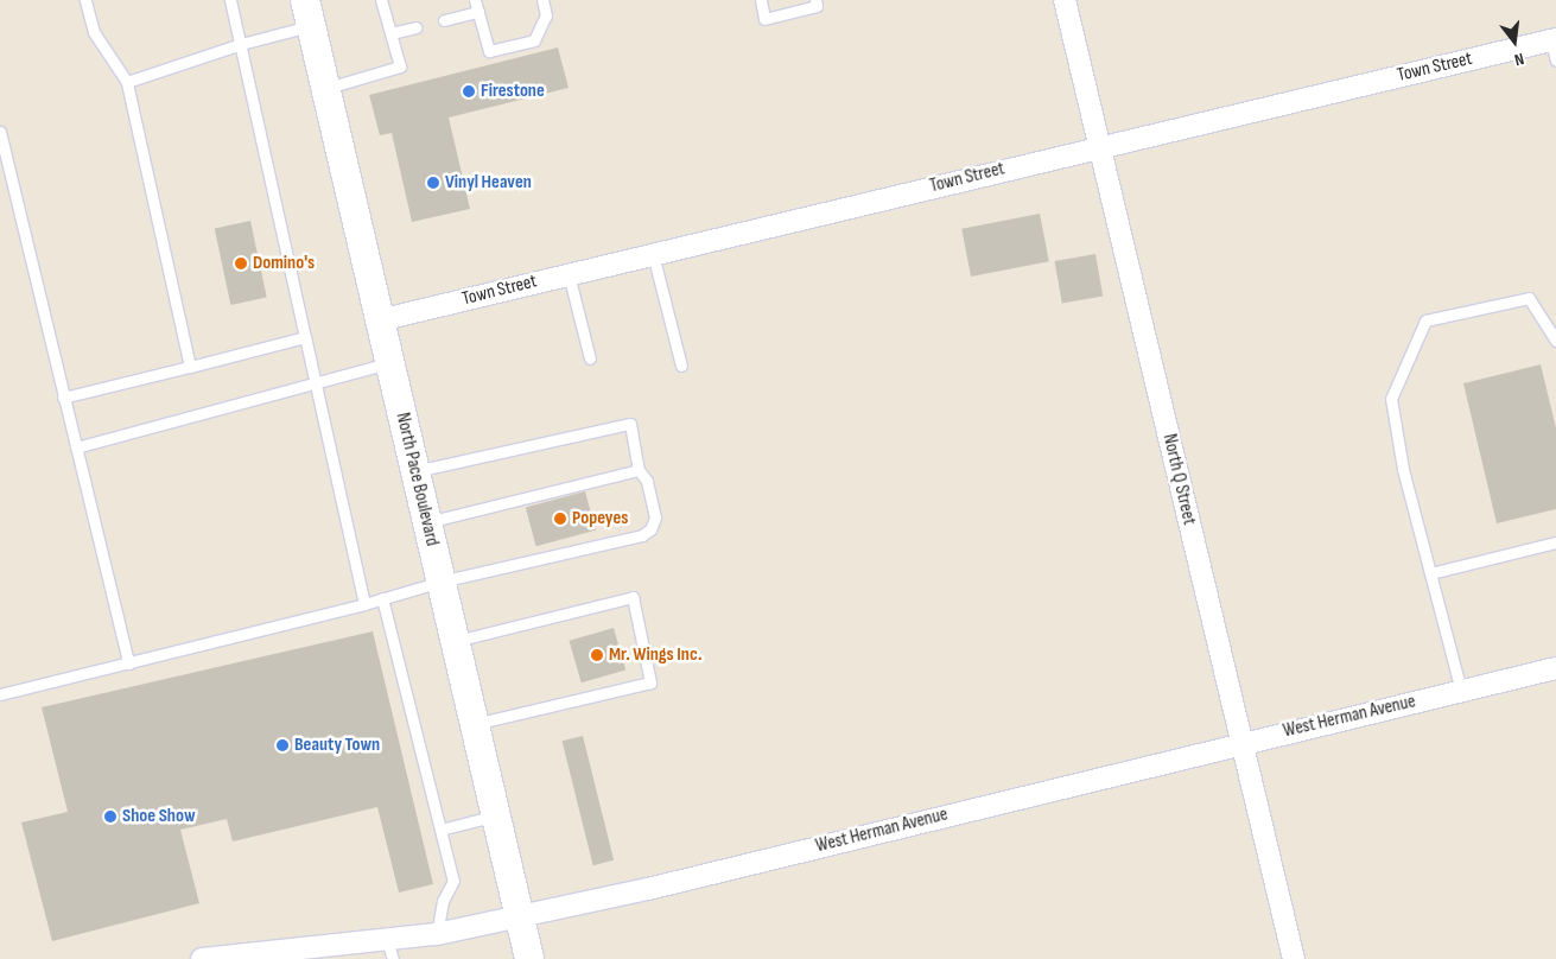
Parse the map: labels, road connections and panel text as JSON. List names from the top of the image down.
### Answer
{
  "streets": {
    "main road": ["North Pace Boulevard"],
    "street": ["Town Street", "North Q Street", "West Herman Avenue"]
  },
  "crossings": [
    ["Town Street", "North Pace Boulevard"],
    ["Town Street", "North Q Street"],
    ["North Pace Boulevard", "West Herman Avenue"],
    ["North Q Street", "West Herman Avenue"]
  ],
  "places": [
    "Firestone",
    "Vinyl Heaven",
    "Domino's",
    "Popeyes",
    "Mr. Wings Inc.",
    "Beauty Town",
    "Shoe Show"
  ],
  "north": "bottom"
}
